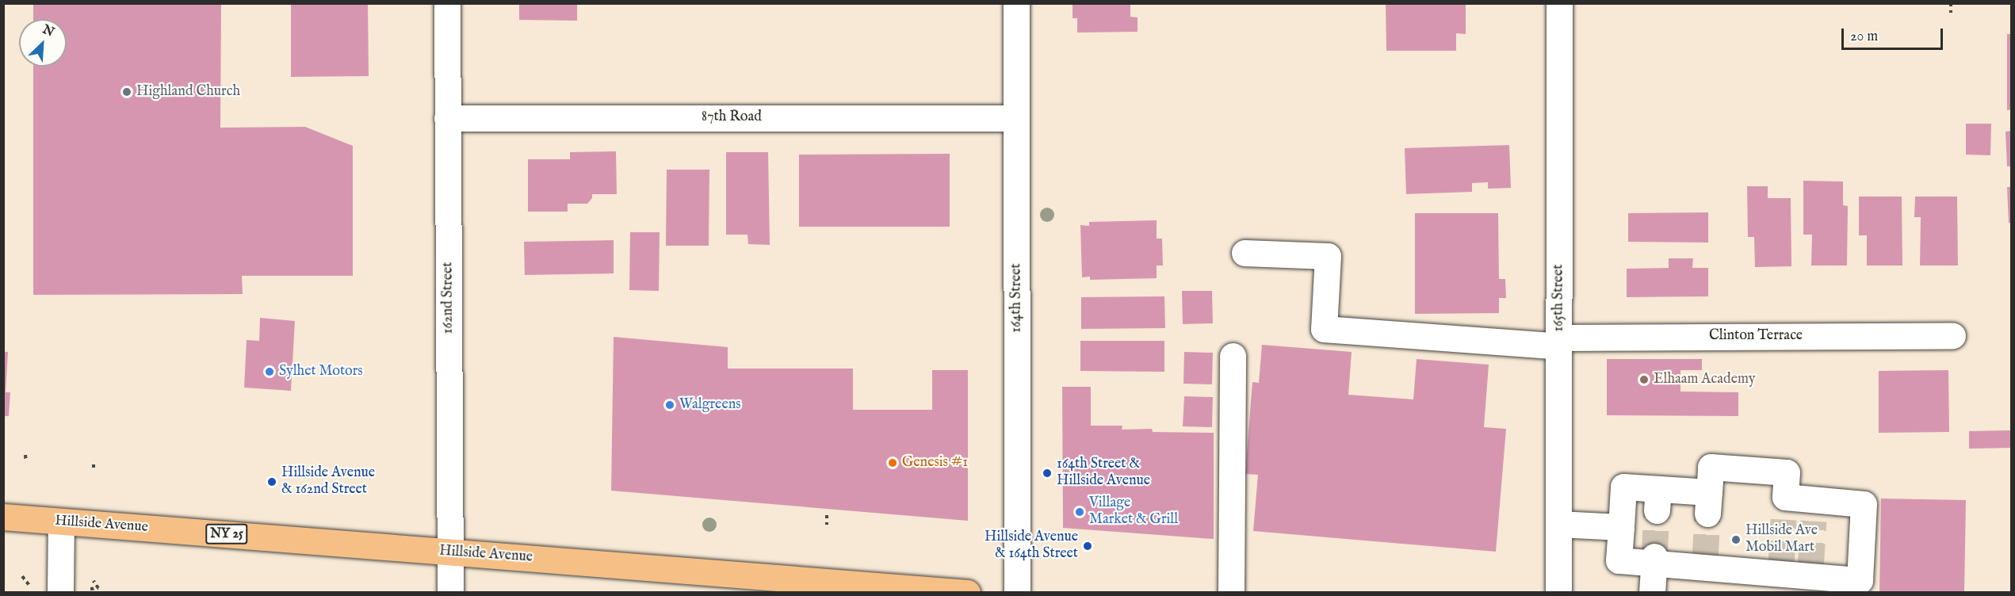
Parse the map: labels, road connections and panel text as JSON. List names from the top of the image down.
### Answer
{
  "streets": {
    "main road": ["Hillside Avenue", "NY 25"],
    "street": [
      "87th Road",
      "162nd Street",
      "164th Street",
      "165th Street",
      "Clinton Terrace"
    ]
  },
  "crossings": [
    ["87th Road", "162nd Street"],
    ["87th Road", "164th Street"],
    ["162nd Street", "Hillside Avenue"],
    ["165th Street", "Clinton Terrace"]
  ],
  "places": [
    "Highland Church",
    "Sylhet Motors",
    "Elhaam Academy",
    "Walgreens",
    "Genesis #1",
    "164th Street & Hillside Avenue",
    "Hillside Avenue & 162nd Street",
    "Village Market & Grill",
    "Hillside Ave Mobil Mart",
    "Hillside Avenue & 164th Street"
  ],
  "scale_bar": "20 m",
  "north": "top right"
}
